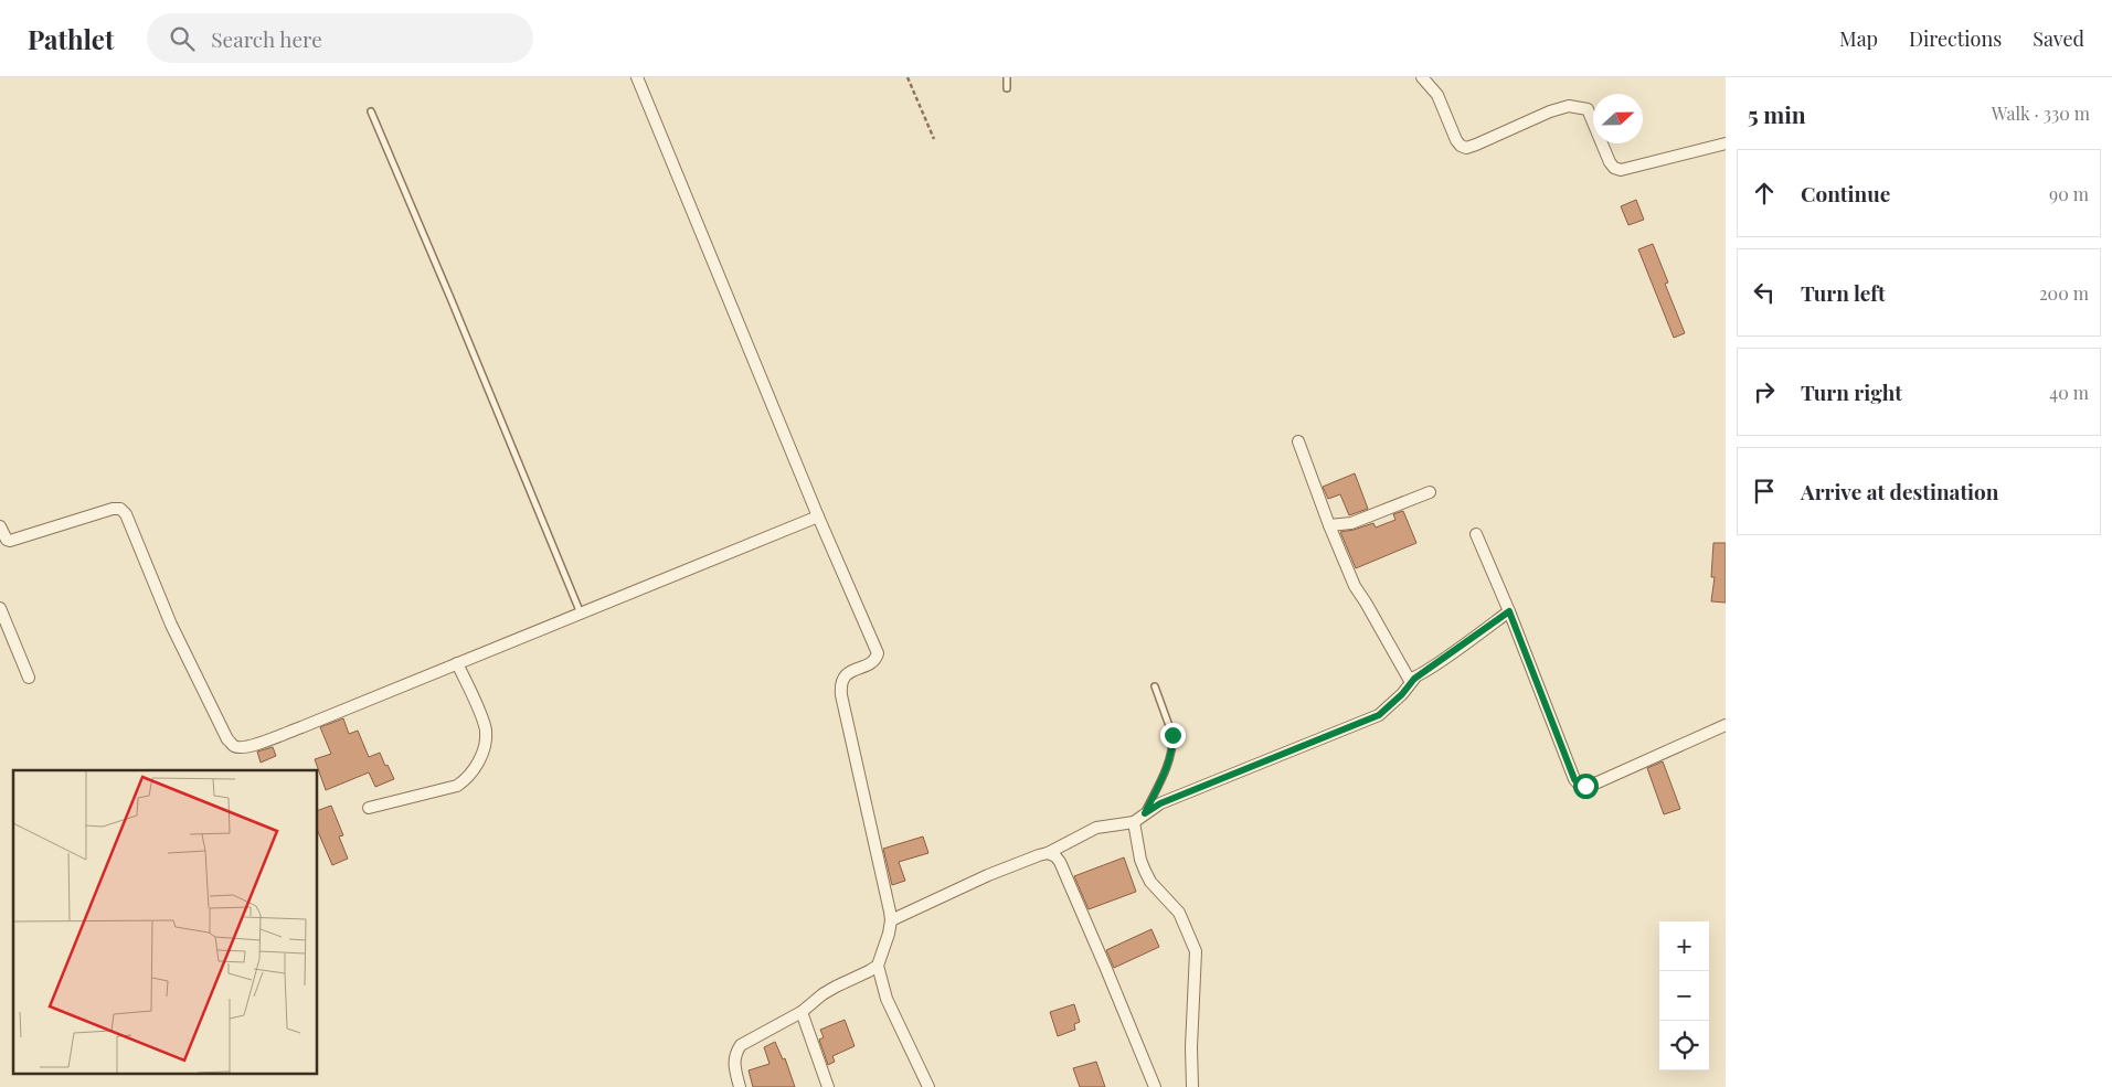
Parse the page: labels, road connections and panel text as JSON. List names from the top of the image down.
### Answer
{
  "north": "right",
  "page": {
    "header": "Pathlet",
    "search": "Search here",
    "nav": ["Map", "Directions", "Saved"],
    "heading": ["5 min", "Walk · 330 m"],
    "list": [
      ["Continue", "90 m"],
      ["Turn left", "200 m"],
      ["Turn right", "40 m"],
      "Arrive at destination"
    ],
    "map_buttons": ["+", "−"]
  }
}
